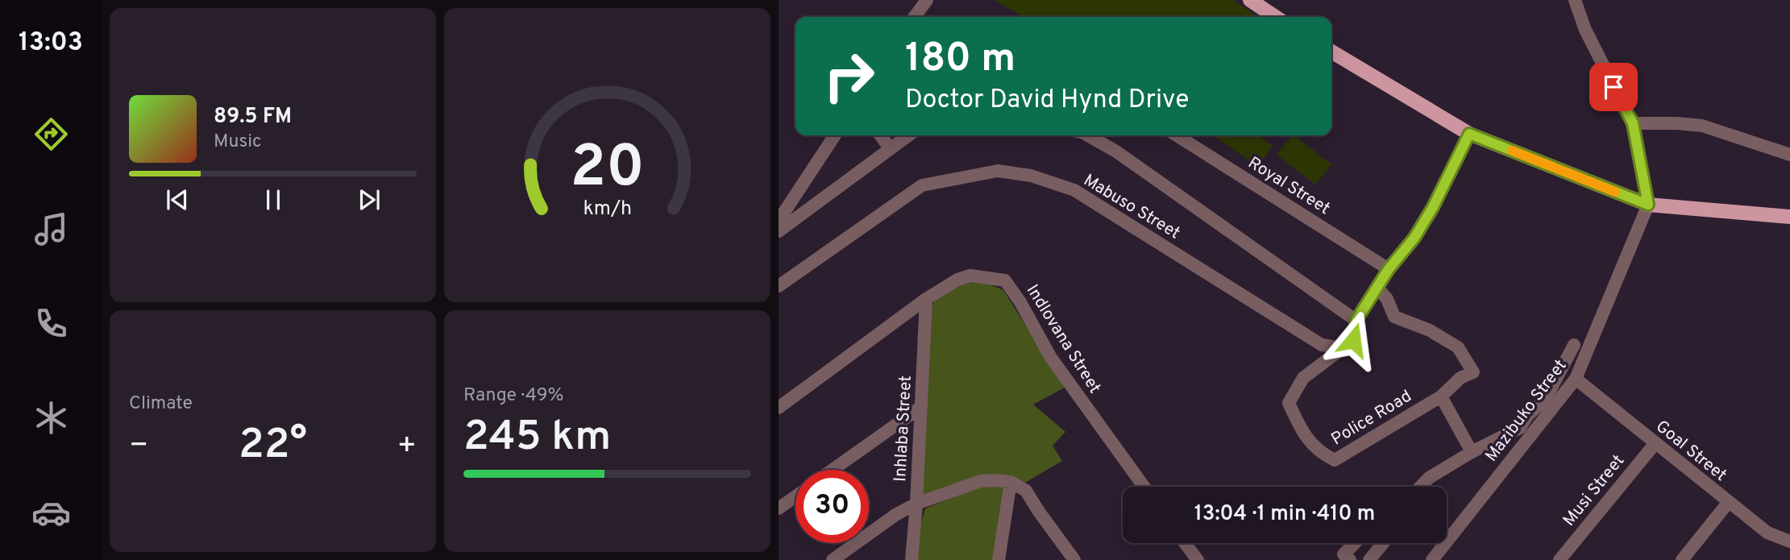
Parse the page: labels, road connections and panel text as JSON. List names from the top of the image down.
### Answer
{
  "streets": {
    "street": [
      "Royal Street",
      "Mabuso Street",
      "Indlovana Street",
      "Mazibuko Street",
      "Police Road",
      "Inhlaba Street",
      "Goal Street",
      "Musi Street"
    ]
  },
  "crossings": [
    ["Royal Street", "Police Road"],
    ["Mabuso Street", "Police Road"],
    ["Indlovana Street", "Inhlaba Street"],
    ["Mazibuko Street", "Goal Street"],
    ["Goal Street", "Musi Street"]
  ],
  "page": {
    "tabs": "13:03",
    "turn": ["180 m", "Doctor David Hynd Drive"],
    "song": ["89.5 FM", "Music"],
    "tile": [
      "Climate",
      ["Range · 49%", "245 km"]
    ],
    "heat": ["−", "22°", "+"],
    "limit": "30",
    "trip": "13:04 · 1 min · 410 m",
    "gauge": ["20", "km/h"]
  }
}
